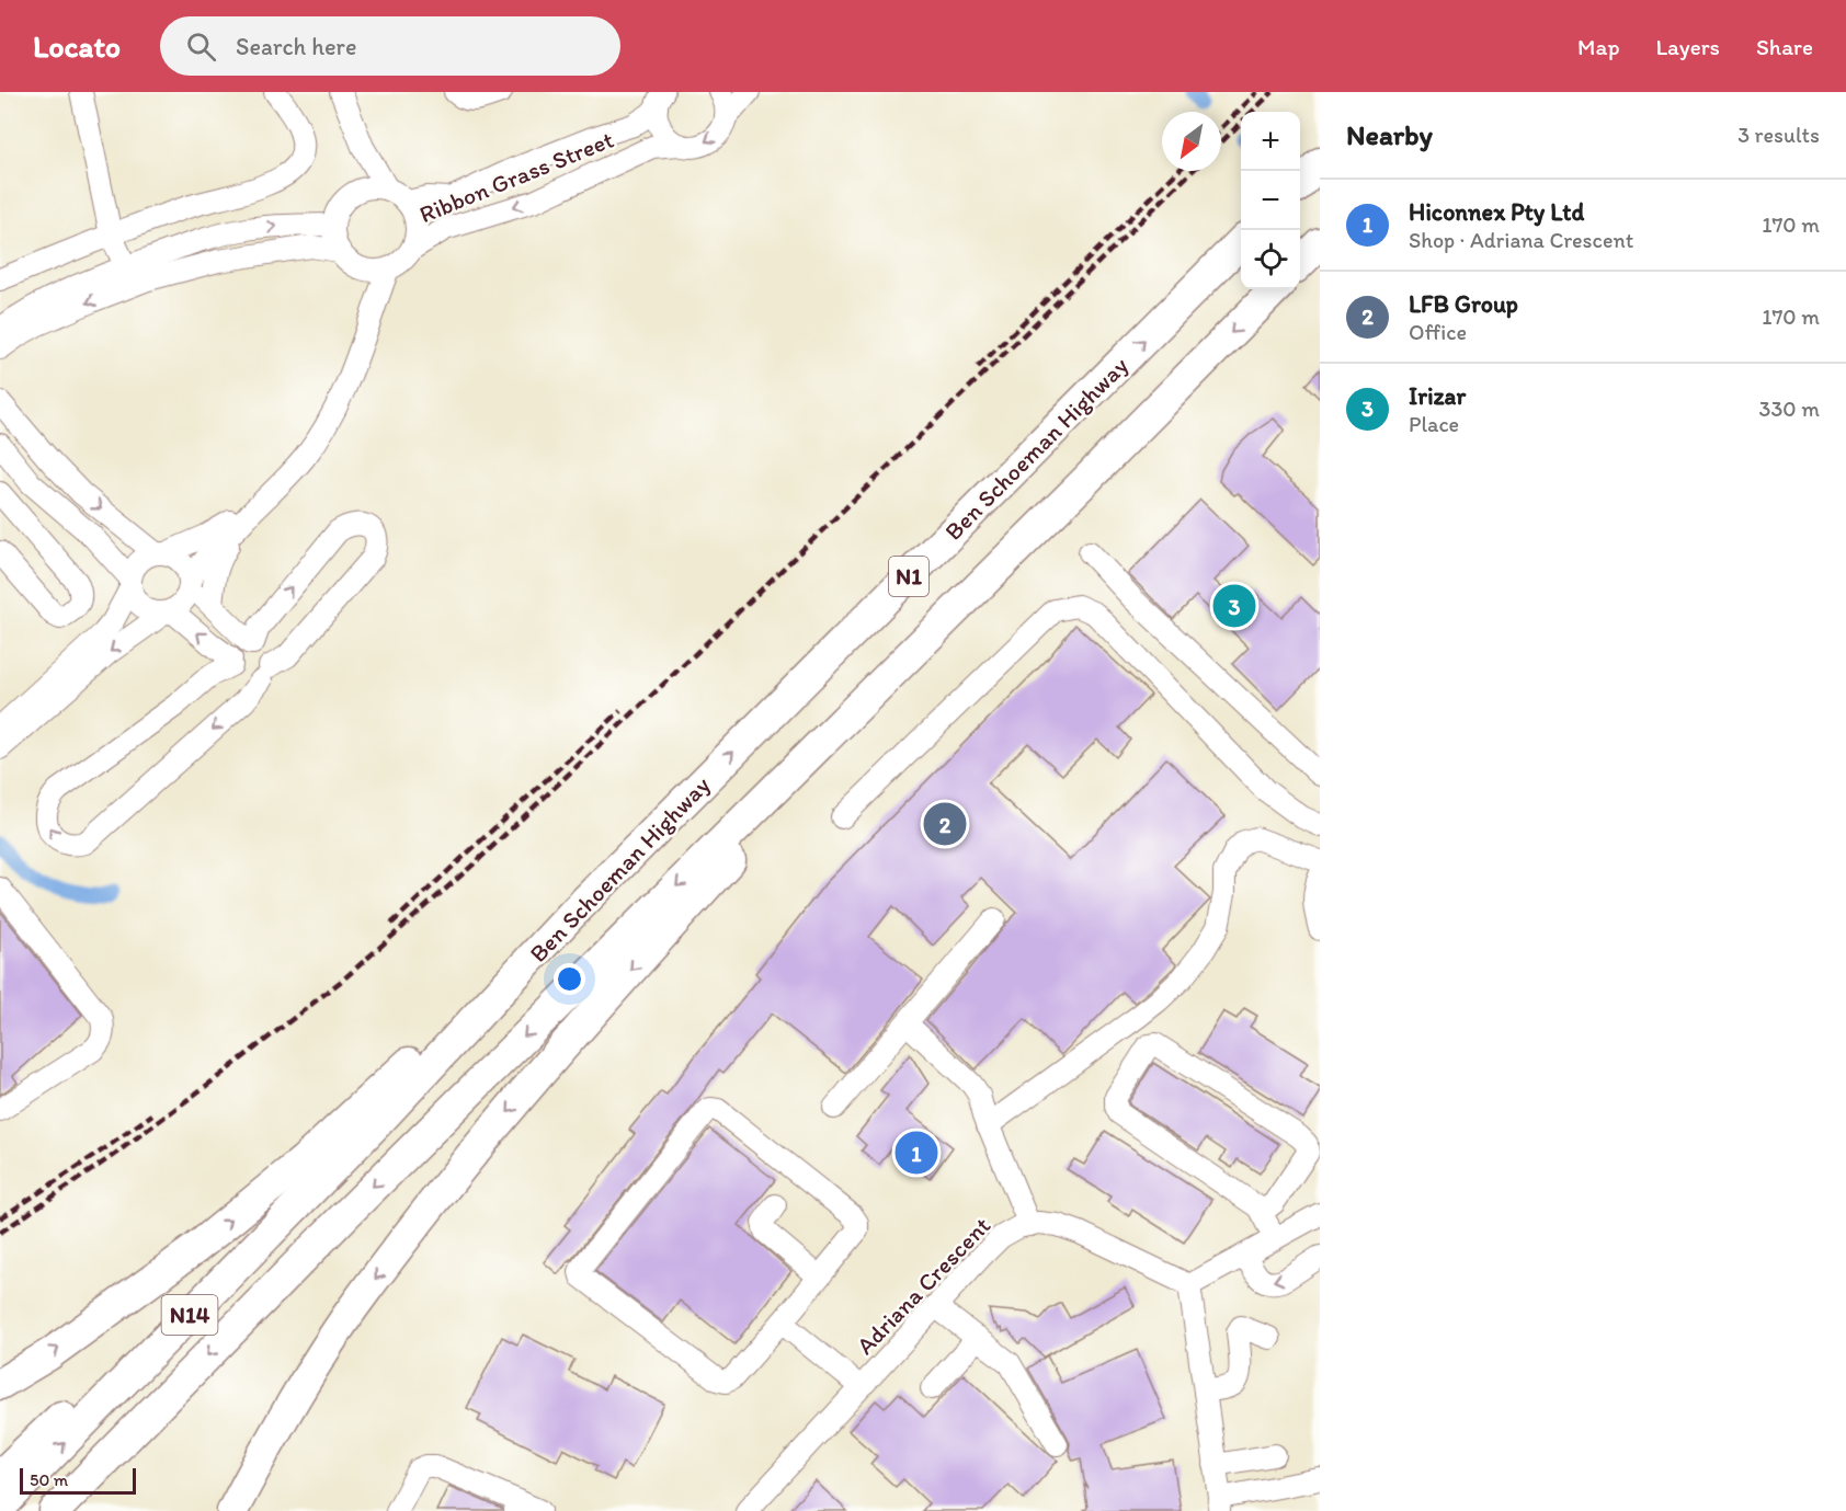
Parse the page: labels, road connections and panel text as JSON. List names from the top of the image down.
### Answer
{
  "streets": {
    "highway": ["Ben Schoeman Highway", "N1", "N14"],
    "street": ["Ribbon Grass Street", "Adriana Crescent"]
  },
  "scale_bar": "50 m",
  "north": "bottom left",
  "page": {
    "header": "Locato",
    "search": "Search here",
    "nav": ["Map", "Layers", "Share"],
    "heading": ["Nearby", "3 results"],
    "map_buttons": ["+", "−"],
    "list": [
      {
        "mark": "1",
        "name": "Hiconnex Pty Ltd",
        "note": "Shop · Adriana Crescent",
        "value": "170 m"
      },
      {
        "mark": "2",
        "name": "LFB Group",
        "note": "Office",
        "value": "170 m"
      },
      {
        "mark": "3",
        "name": "Irizar",
        "note": "Place",
        "value": "330 m"
      }
    ],
    "pins": ["3", "2", "1"],
    "scale": "50 m"
  }
}
